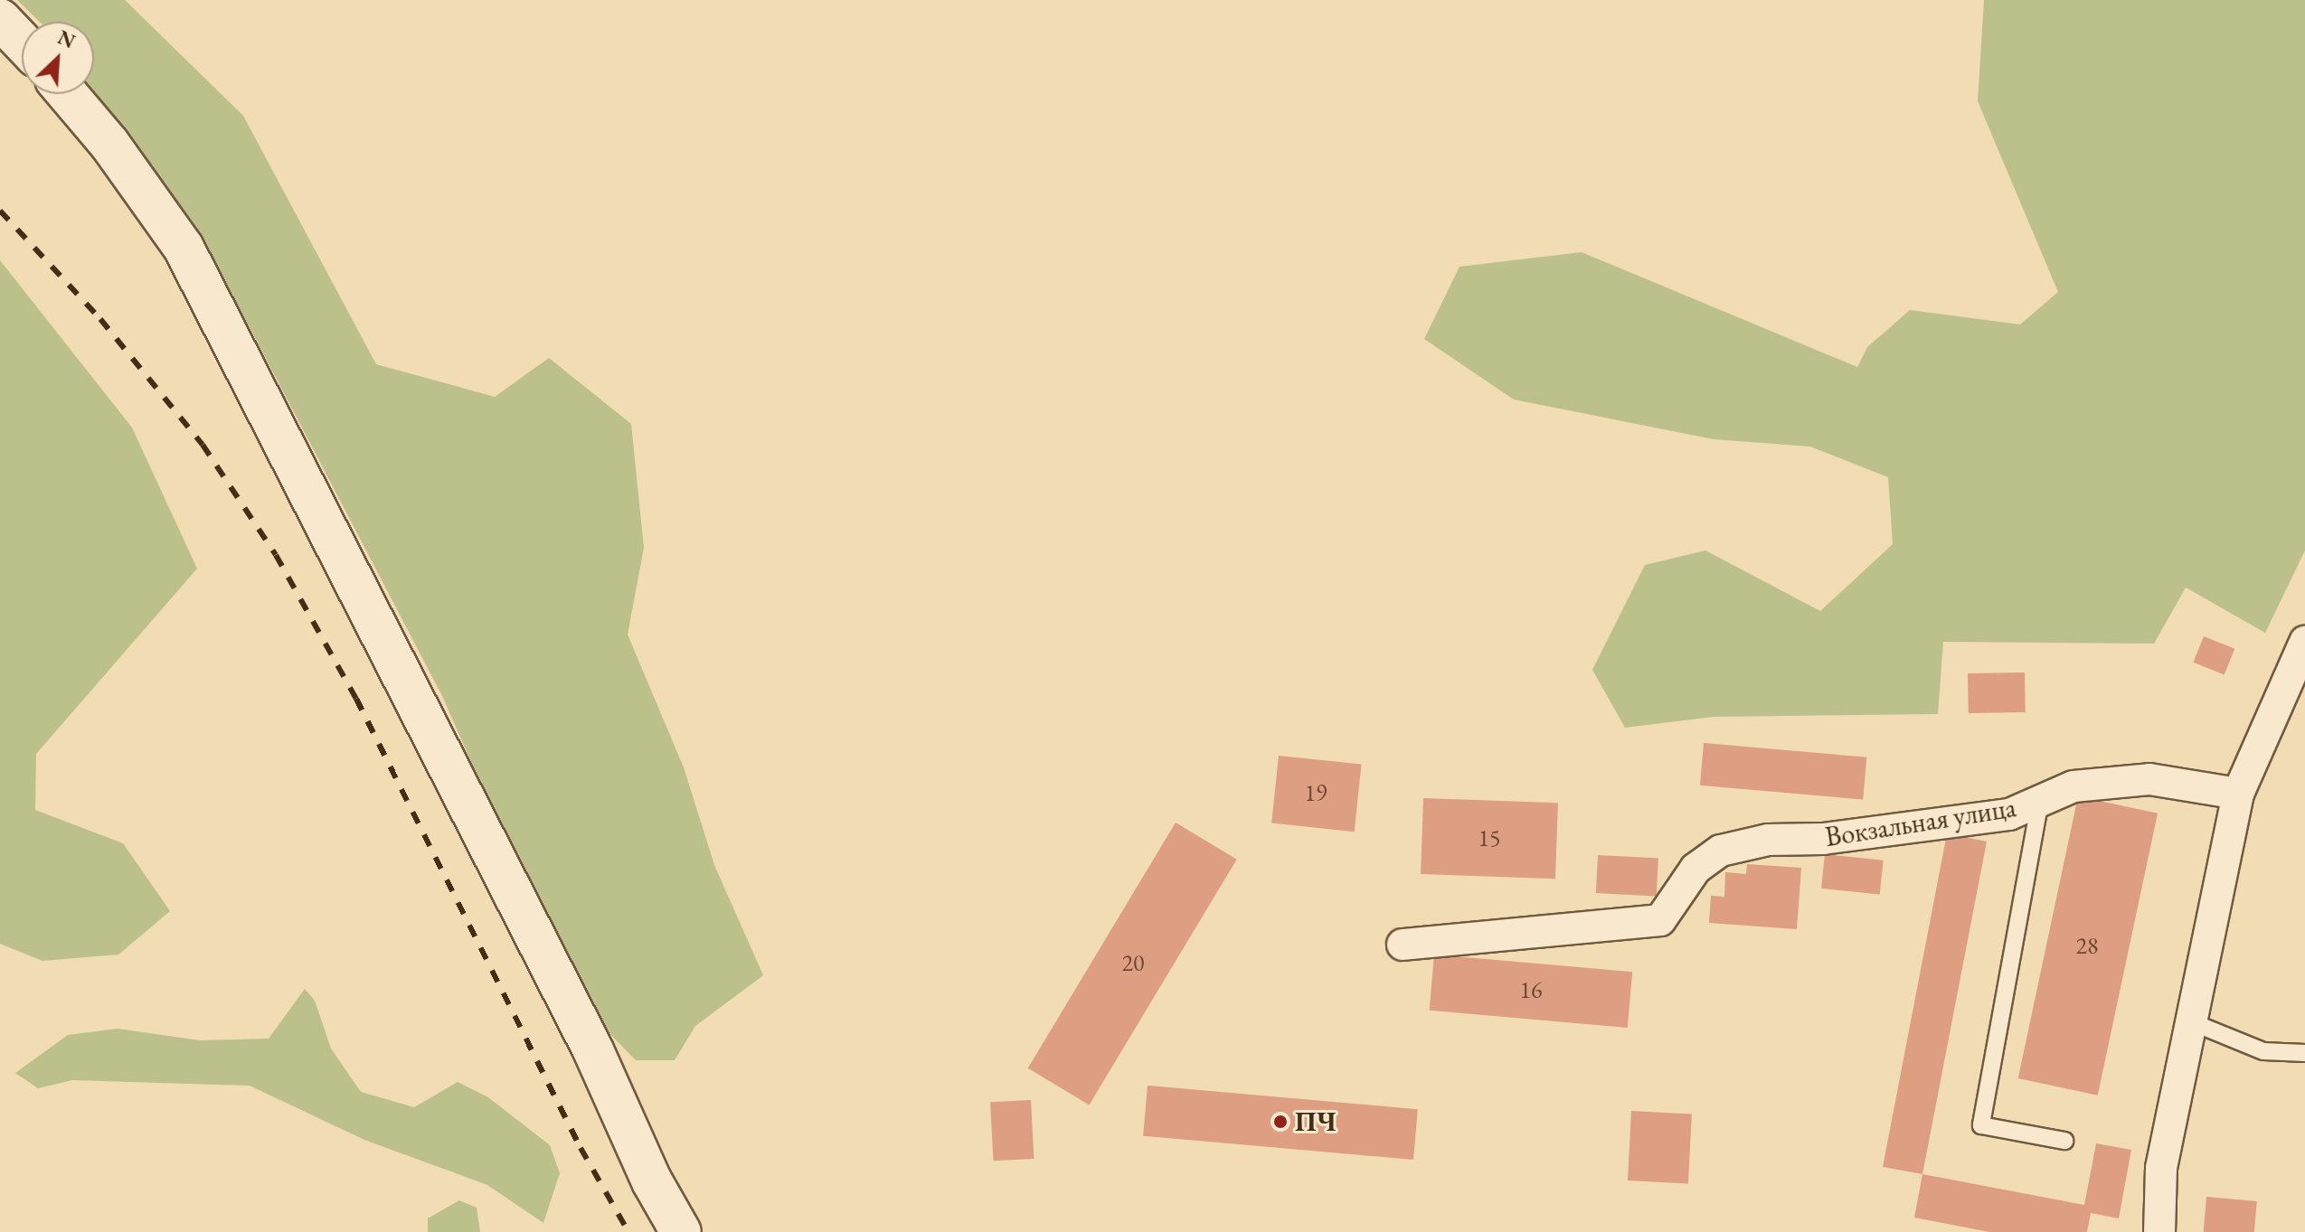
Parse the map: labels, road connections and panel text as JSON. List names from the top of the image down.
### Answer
{
  "streets": {
    "street": ["Вокзальная улица"]
  },
  "places": ["ПЧ"],
  "house_numbers": [
    "19",
    "15",
    "28",
    "20",
    "16"
  ],
  "north": "top right"
}
